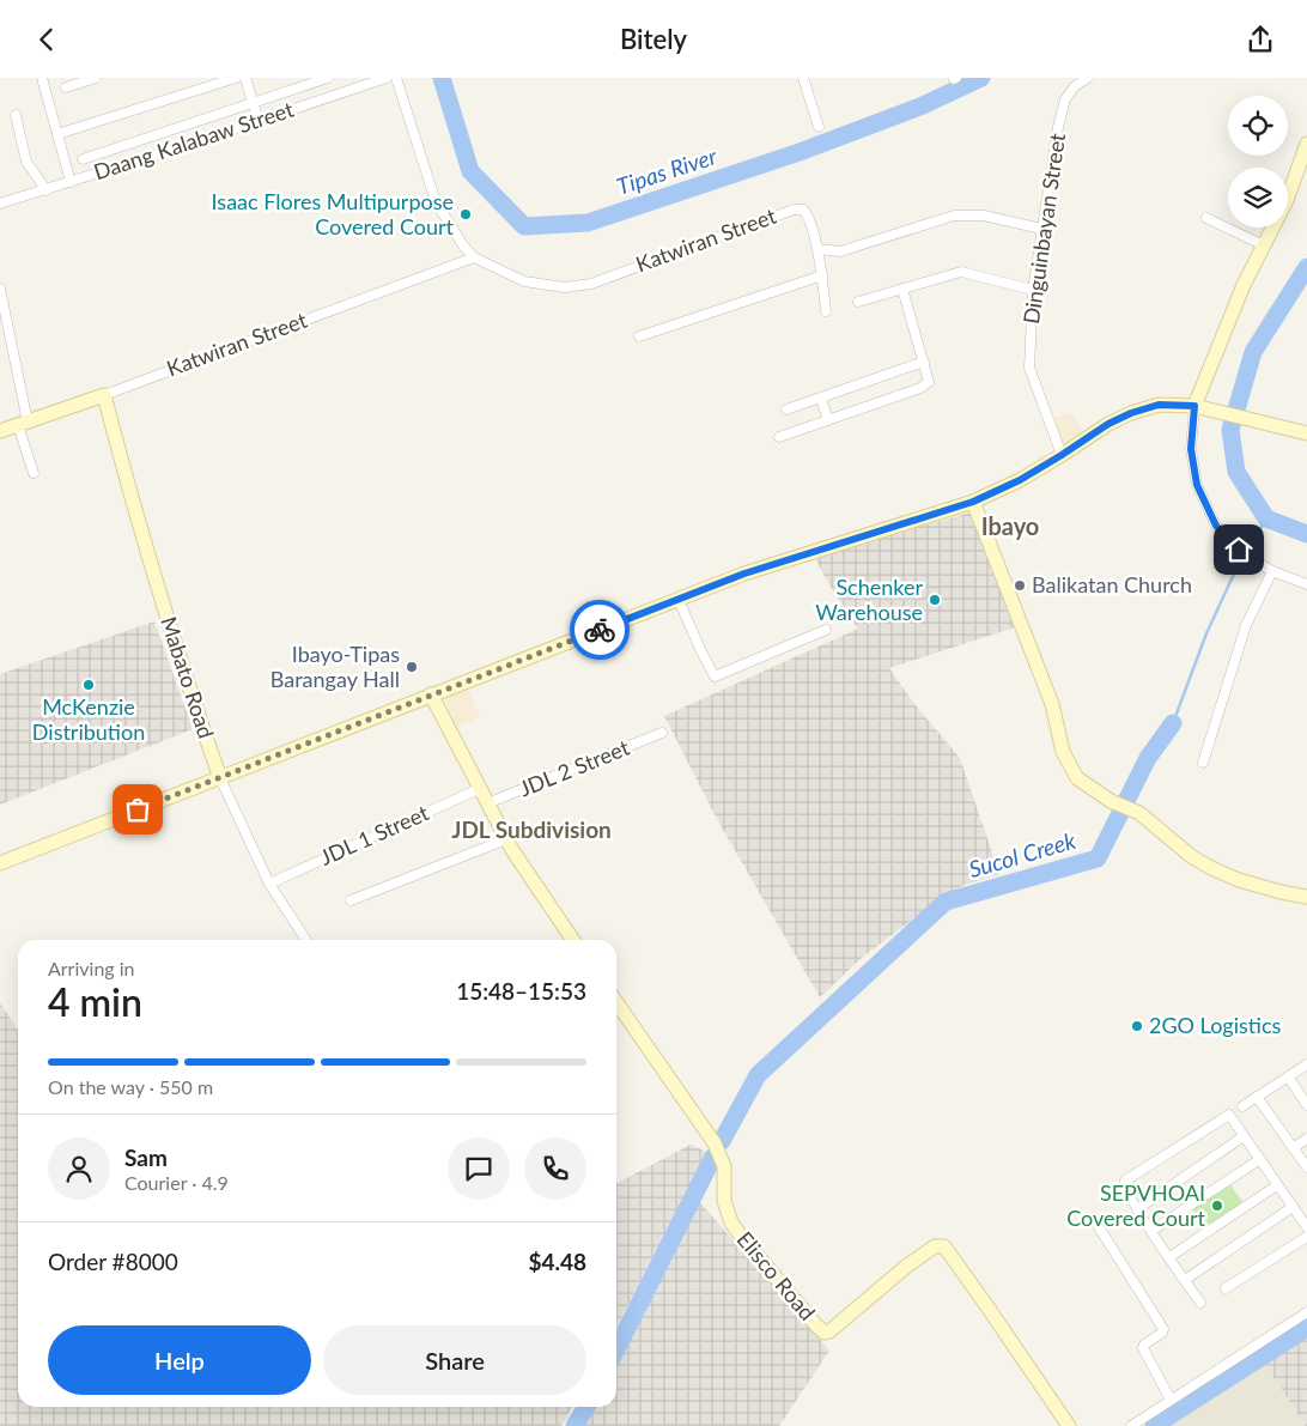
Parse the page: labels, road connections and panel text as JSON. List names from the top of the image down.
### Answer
{
  "streets": {
    "main road": ["Katwiran Street", "Mabato Road", "Elisco Road"],
    "street": [
      "Daang Kalabaw Street",
      "Dinguinbayan Street",
      "JDL 2 Street",
      "JDL 1 Street"
    ]
  },
  "crossings": [
    ["Katwiran Street", "Mabato Road"],
    ["Mabato Road", "JDL 1 Street"]
  ],
  "districts": ["Ibayo", "JDL Subdivision"],
  "water": ["Tipas River", "Sucol Creek"],
  "places": [
    "Isaac Flores Multipurpose Covered Court",
    "Balikatan Church",
    "Schenker Warehouse",
    "Ibayo-Tipas Barangay Hall",
    "McKenzie Distribution",
    "2GO Logistics",
    "SEPVHOAI Covered Court"
  ],
  "page": {
    "header": "Bitely",
    "heading": ["4 min", "Arriving in", "15:48–15:53"],
    "panel": [
      "Sam",
      "Courier · 4.9",
      "Order #8000",
      "$4.48"
    ],
    "bar": "On the way · 550 m",
    "buttons": ["Help", "Share"]
  }
}
